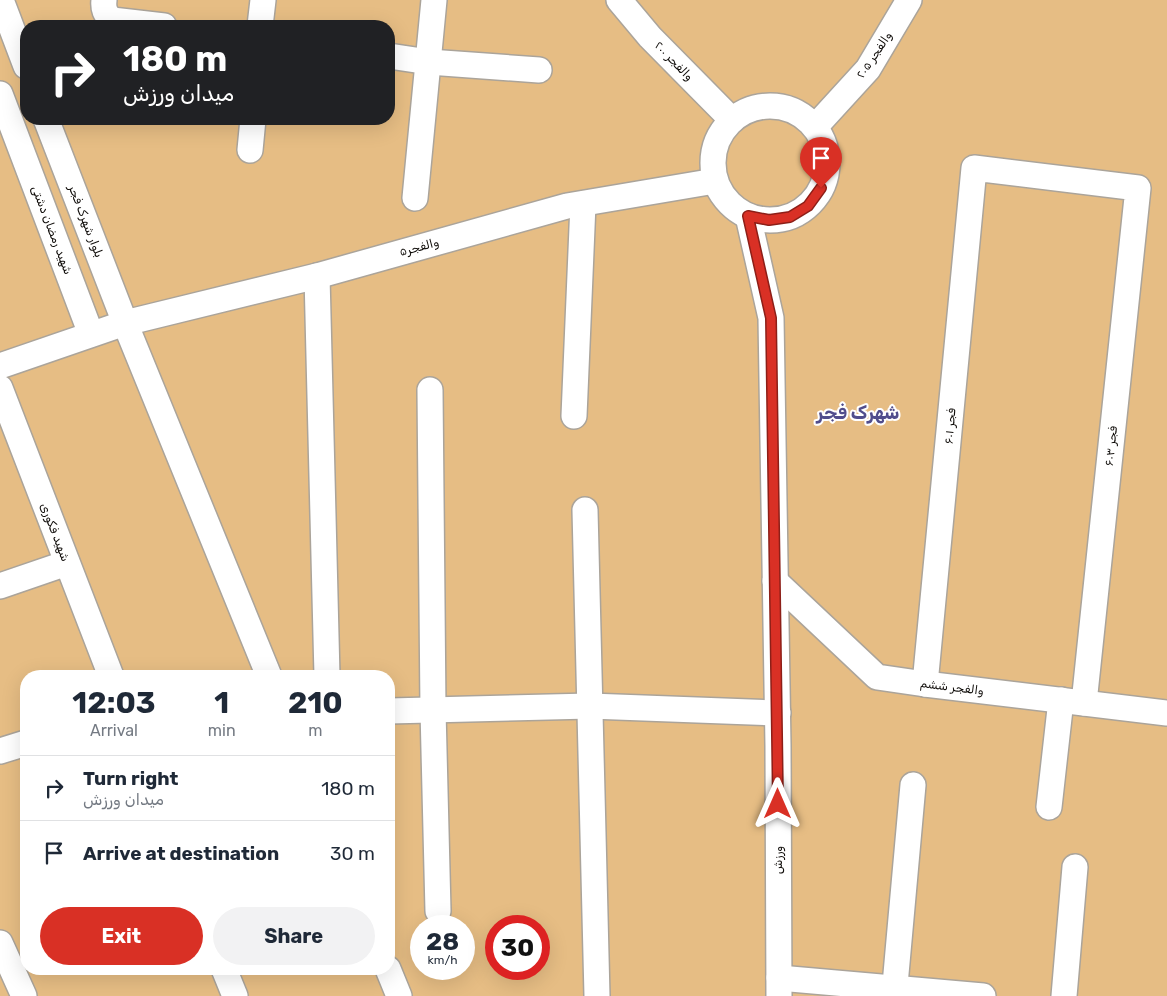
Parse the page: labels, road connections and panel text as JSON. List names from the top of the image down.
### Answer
{
  "streets": {
    "street": [
      "والفجر ۲۰۵",
      "والفجر ۲۰۰",
      "بلوار شهرک فجر",
      "شهید رمضان دشتی",
      "والفجر۵",
      "فجر ۶۰۱",
      "فجر ۶۰۳",
      "شهید فکوری",
      "والفجر ششم",
      "ورزش"
    ]
  },
  "crossings": [
    ["والفجر ۲۰۵", "والفجر ۲۰۰"],
    ["والفجر ۲۰۵", "والفجر۵"],
    ["والفجر ۲۰۵", "ورزش"],
    ["والفجر ۲۰۰", "والفجر۵"],
    ["والفجر ۲۰۰", "ورزش"],
    ["بلوار شهرک فجر", "والفجر۵"],
    ["والفجر۵", "ورزش"],
    ["فجر ۶۰۱", "فجر ۶۰۳"],
    ["فجر ۶۰۱", "والفجر ششم"],
    ["فجر ۶۰۳", "والفجر ششم"],
    ["والفجر ششم", "ورزش"]
  ],
  "districts": ["شهرک فجر"],
  "page": {
    "turn": ["180 m", "میدان ورزش"],
    "eta": [
      "12:03",
      "Arrival",
      "1",
      "min",
      "210",
      "m"
    ],
    "list": [
      {
        "name": "Turn right",
        "note": "میدان ورزش",
        "value": "180 m"
      },
      {
        "name": "Arrive at destination",
        "value": "30 m"
      }
    ],
    "buttons": ["Exit", "Share"],
    "speed": "28 km/h",
    "limit": "30"
  }
}
